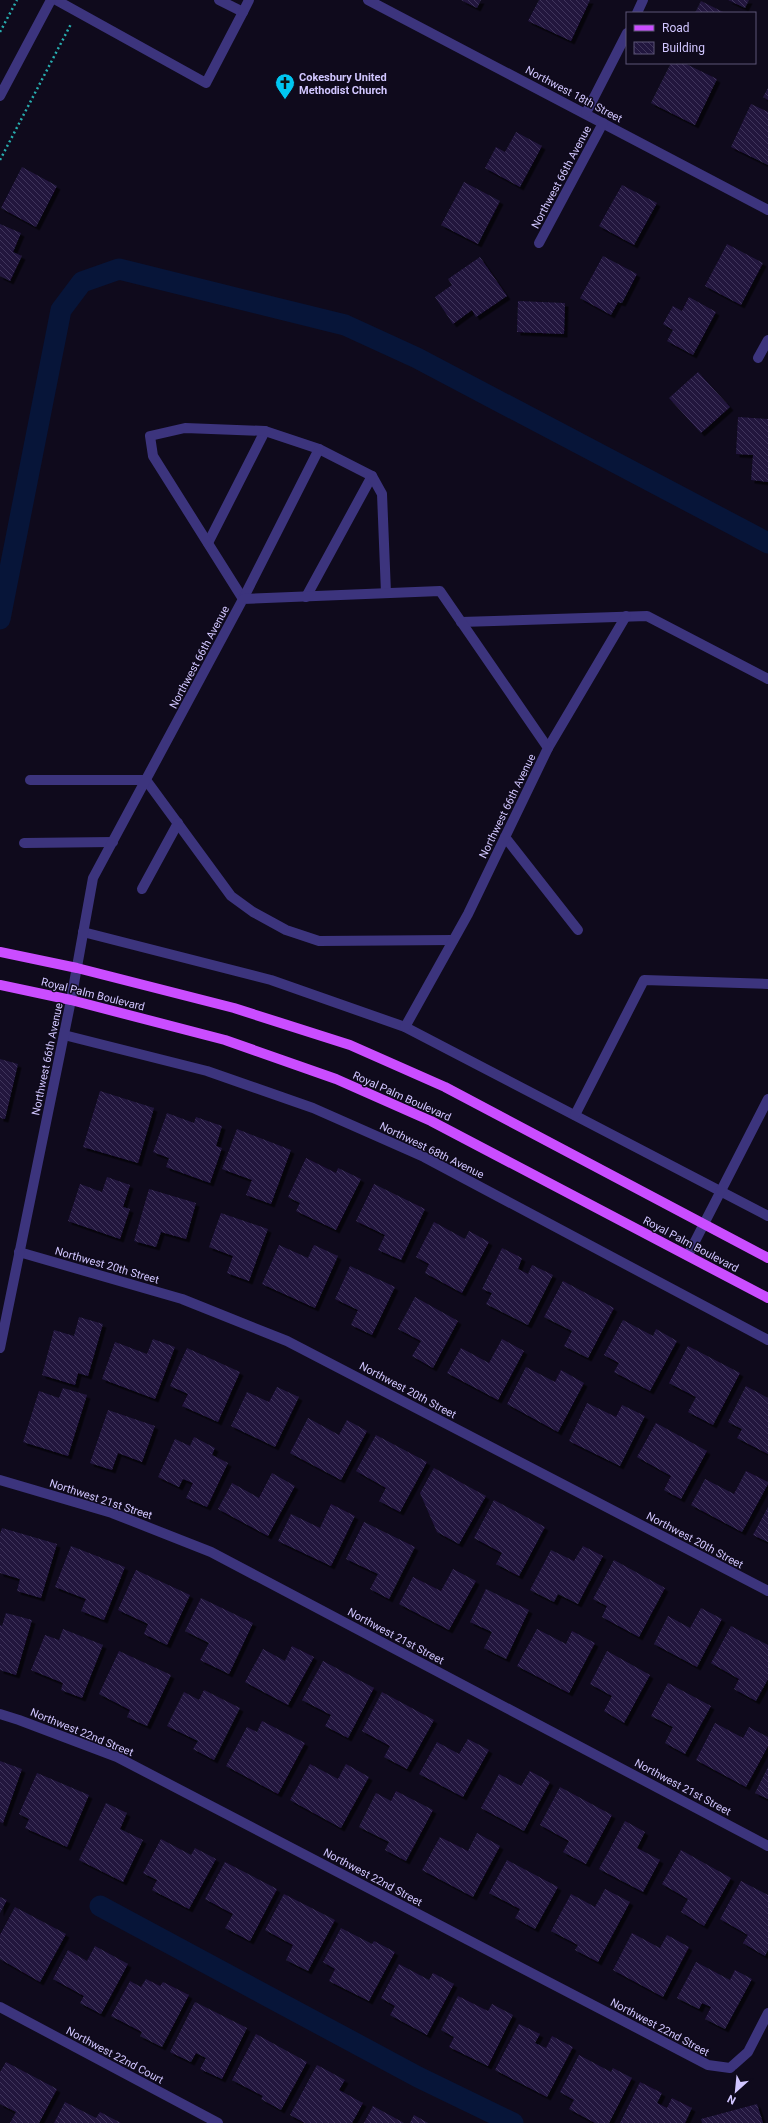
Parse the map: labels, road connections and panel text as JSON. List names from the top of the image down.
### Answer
{
  "streets": {
    "main road": ["Royal Palm Boulevard"],
    "street": [
      "Northwest 18th Street",
      "Northwest 66th Avenue",
      "Northwest 68th Avenue",
      "Northwest 20th Street",
      "Northwest 21st Street",
      "Northwest 22nd Street",
      "Northwest 22nd Court"
    ]
  },
  "crossings": [
    ["Northwest 18th Street", "Northwest 66th Avenue"],
    ["Northwest 66th Avenue", "Royal Palm Boulevard"],
    ["Northwest 66th Avenue", "Northwest 68th Avenue"],
    ["Northwest 66th Avenue", "Northwest 20th Street"]
  ],
  "places": {
    "church": ["Cokesbury United Methodist Church"]
  },
  "legend": ["Road", "Building"],
  "north": "bottom left"
}
